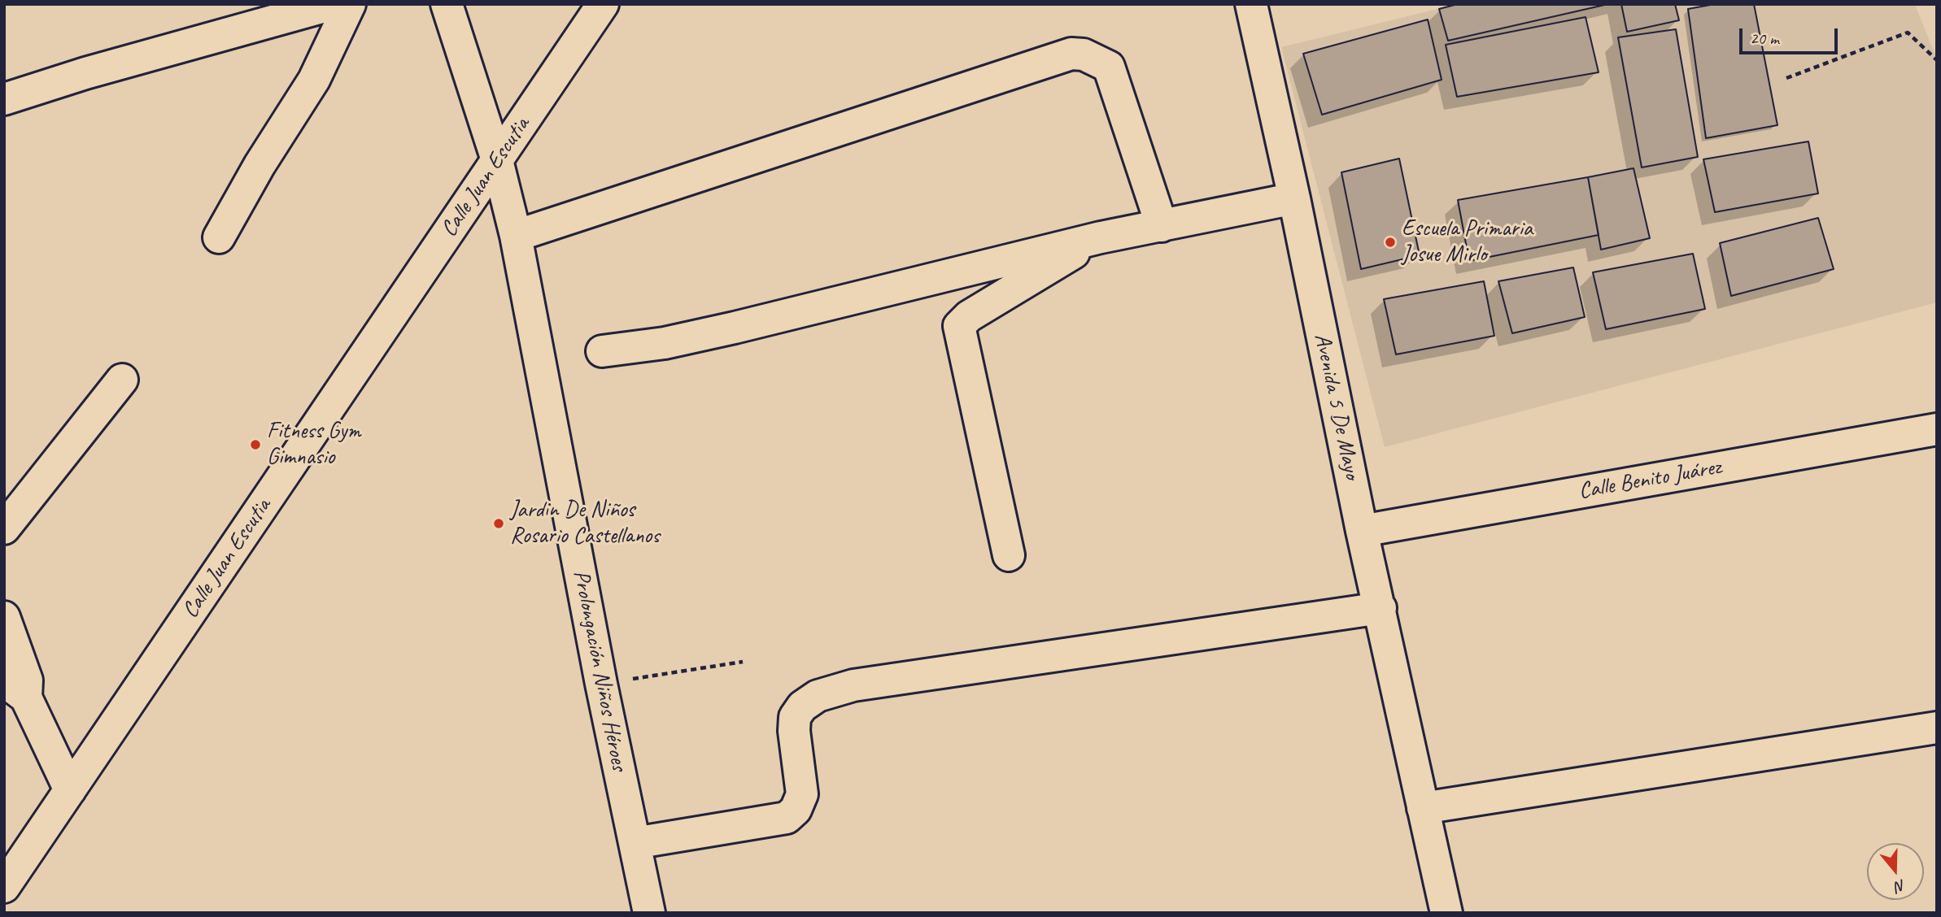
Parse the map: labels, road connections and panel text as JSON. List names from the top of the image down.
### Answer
{
  "streets": {
    "street": [
      "Calle Juan Escutia",
      "Avenida 5 De Mayo",
      "Calle Benito Juárez",
      "Prolongación Niños Héroes"
    ]
  },
  "crossings": [
    ["Calle Juan Escutia", "Prolongación Niños Héroes"],
    ["Avenida 5 De Mayo", "Calle Benito Juárez"]
  ],
  "places": ["Escuela Primaria Josue Mirlo", "Fitness Gym Gimnasio", "Jardin De Niños Rosario Castellanos"],
  "scale_bar": "20 m",
  "north": "bottom"
}
